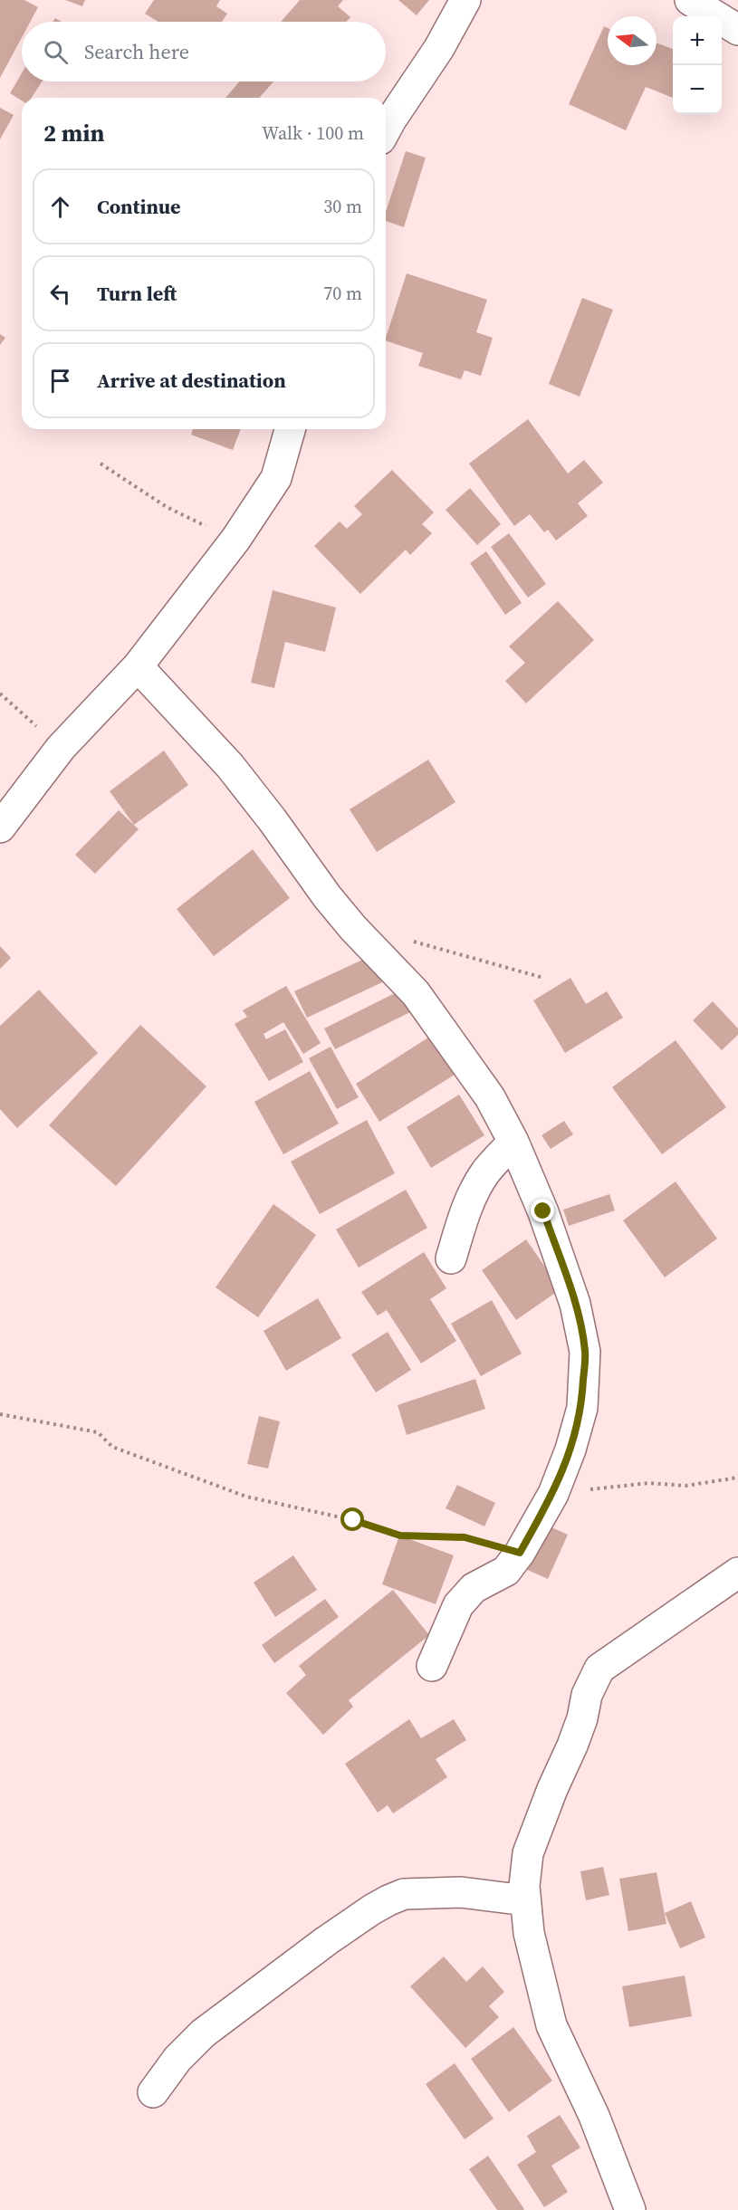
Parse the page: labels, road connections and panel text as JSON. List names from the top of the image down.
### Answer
{
  "north": "left",
  "page": {
    "map_buttons": ["+", "−"],
    "search": "Search here",
    "heading": ["2 min", "Walk · 100 m"],
    "list": [
      ["Continue", "30 m"],
      ["Turn left", "70 m"],
      "Arrive at destination"
    ]
  }
}
